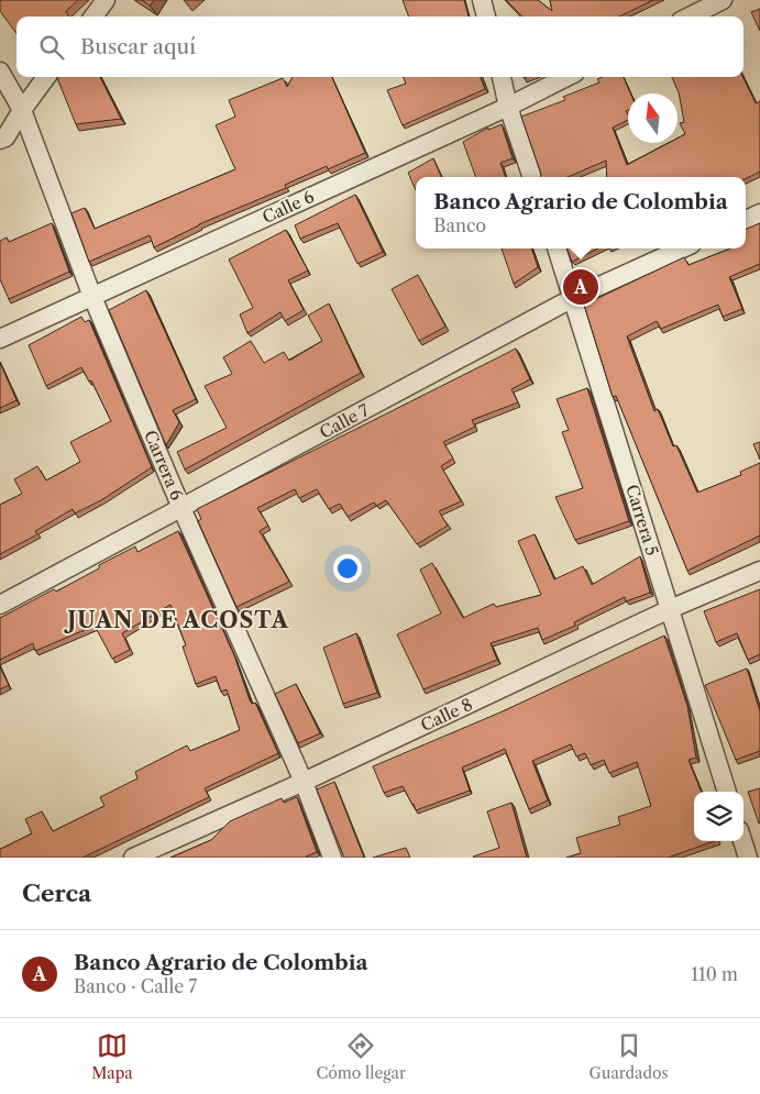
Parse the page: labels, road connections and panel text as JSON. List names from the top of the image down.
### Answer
{
  "streets": {
    "street": [
      "Calle 6",
      "Calle 7",
      "Carrera 6",
      "Carrera 5",
      "Calle 8"
    ]
  },
  "crossings": [
    ["Calle 6", "Carrera 6"],
    ["Calle 7", "Carrera 6"],
    ["Calle 7", "Carrera 5"],
    ["Carrera 6", "Calle 8"],
    ["Carrera 5", "Calle 8"]
  ],
  "districts": ["JUAN DE ACOSTA"],
  "north": "top",
  "page": {
    "search": "Buscar aquí",
    "popup": ["Banco Agrario de Colombia", "Banco"],
    "pins": "A",
    "heading": "Cerca",
    "list": [
      {
        "mark": "A",
        "name": "Banco Agrario de Colombia",
        "note": "Banco · Calle 7",
        "value": "110 m"
      }
    ],
    "nav": ["Mapa", "Cómo llegar", "Guardados"]
  }
}
